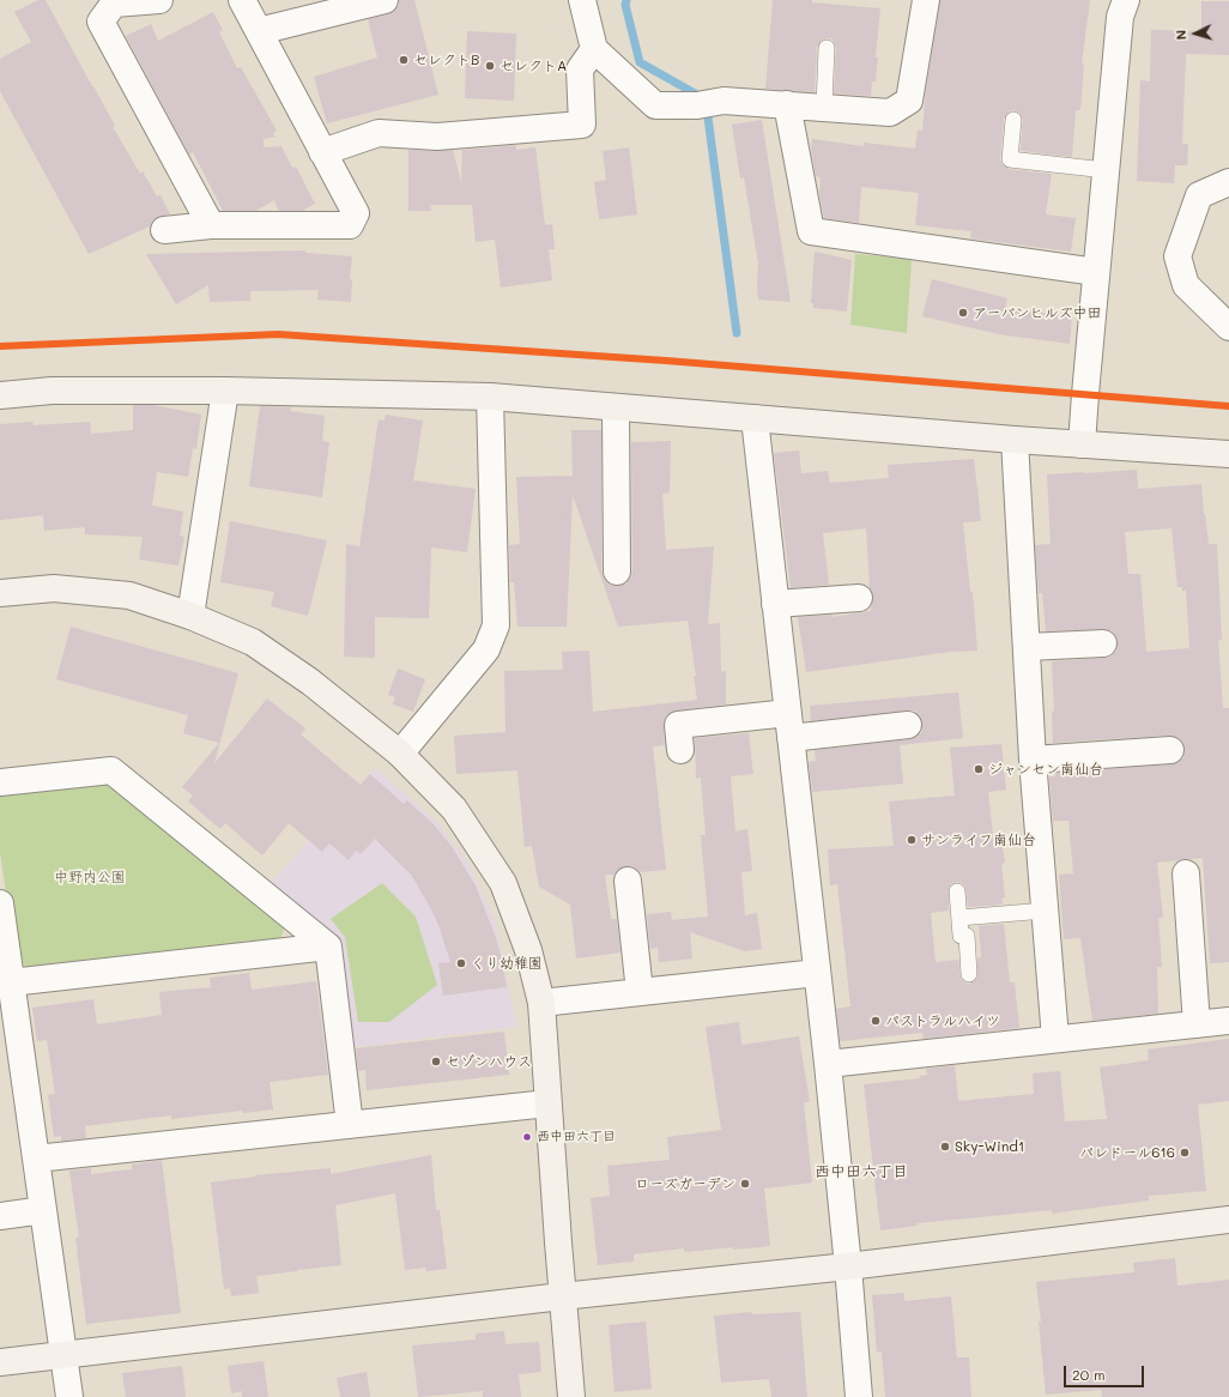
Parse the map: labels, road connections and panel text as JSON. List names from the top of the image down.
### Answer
{
  "districts": ["西中田六丁目"],
  "parks": ["中野内公園"],
  "places": [
    "セレクトB",
    "セレクトA",
    "アーバンヒルズ中田",
    "ジャンセン南仙台",
    "サンライフ南仙台",
    "くり幼稚園",
    "パストラルハイツ",
    "セゾンハウス",
    "西中田六丁目",
    "Sky-Wind1",
    "パレドール616",
    "ローズガーデン"
  ],
  "scale_bar": "20 m",
  "north": "left"
}
